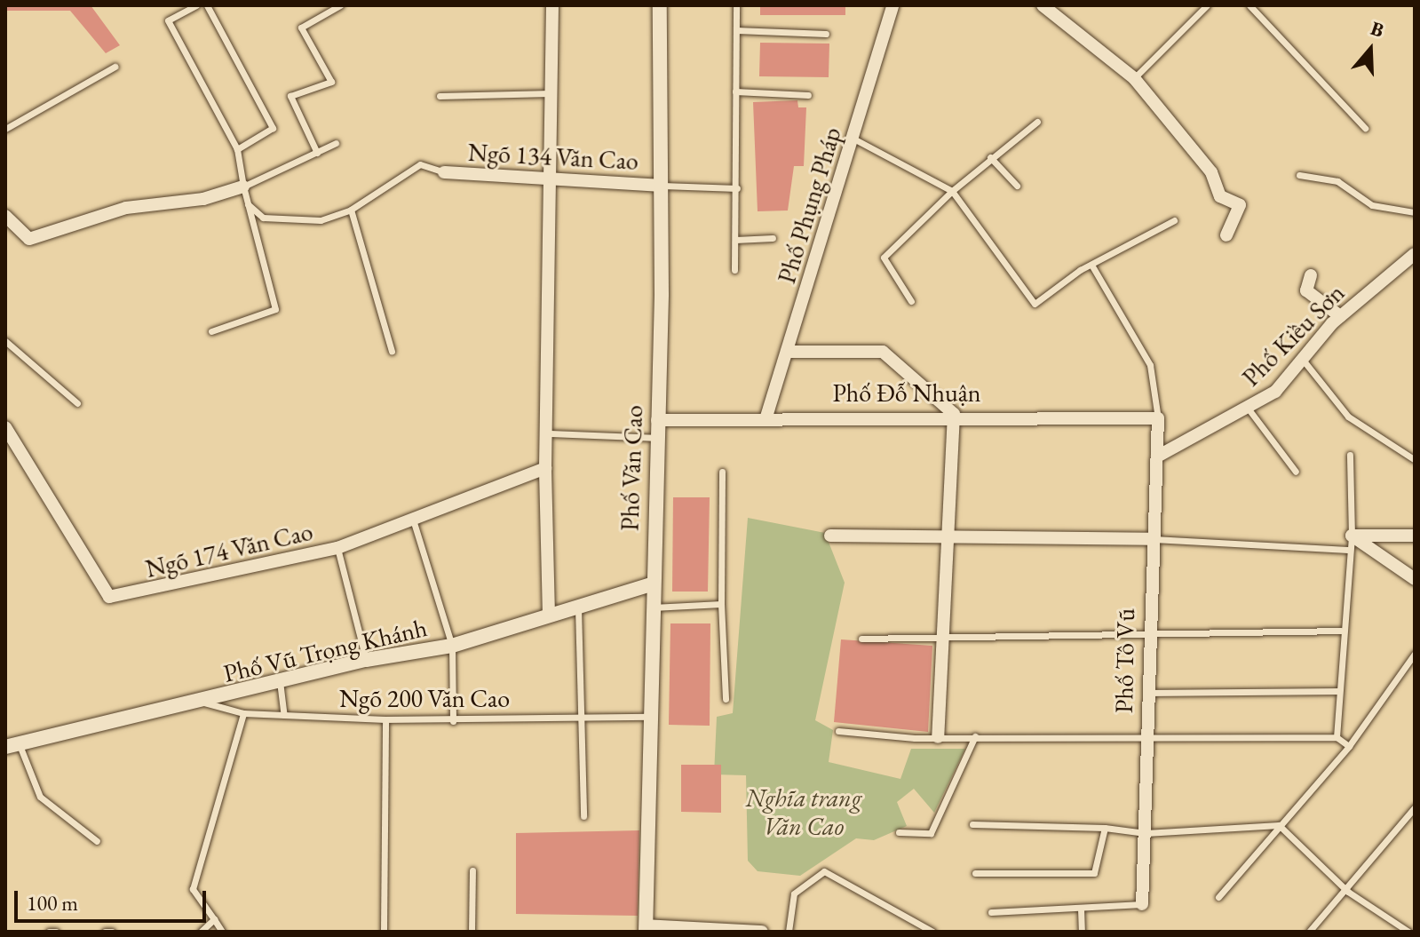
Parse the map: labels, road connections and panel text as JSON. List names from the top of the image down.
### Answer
{
  "streets": {
    "street": [
      "Ngõ 134 Văn Cao",
      "Phố Phụng Pháp",
      "Phố Kiều Sơn",
      "Phố Đỗ Nhuận",
      "Phố Văn Cao",
      "Ngõ 174 Văn Cao",
      "Phố Vũ Trọng Khánh",
      "Phố Tô Vũ"
    ],
    "lane": ["Ngõ 200 Văn Cao"]
  },
  "crossings": [
    ["Ngõ 134 Văn Cao", "Phố Văn Cao"],
    ["Phố Phụng Pháp", "Phố Đỗ Nhuận"],
    ["Phố Kiều Sơn", "Phố Tô Vũ"],
    ["Phố Đỗ Nhuận", "Phố Văn Cao"],
    ["Phố Đỗ Nhuận", "Phố Tô Vũ"],
    ["Phố Văn Cao", "Phố Vũ Trọng Khánh"],
    ["Phố Văn Cao", "Ngõ 200 Văn Cao"],
    ["Phố Vũ Trọng Khánh", "Ngõ 200 Văn Cao"]
  ],
  "parks": ["Nghĩa trang Văn Cao"],
  "scale_bar": "100 m",
  "north": "top"
}
